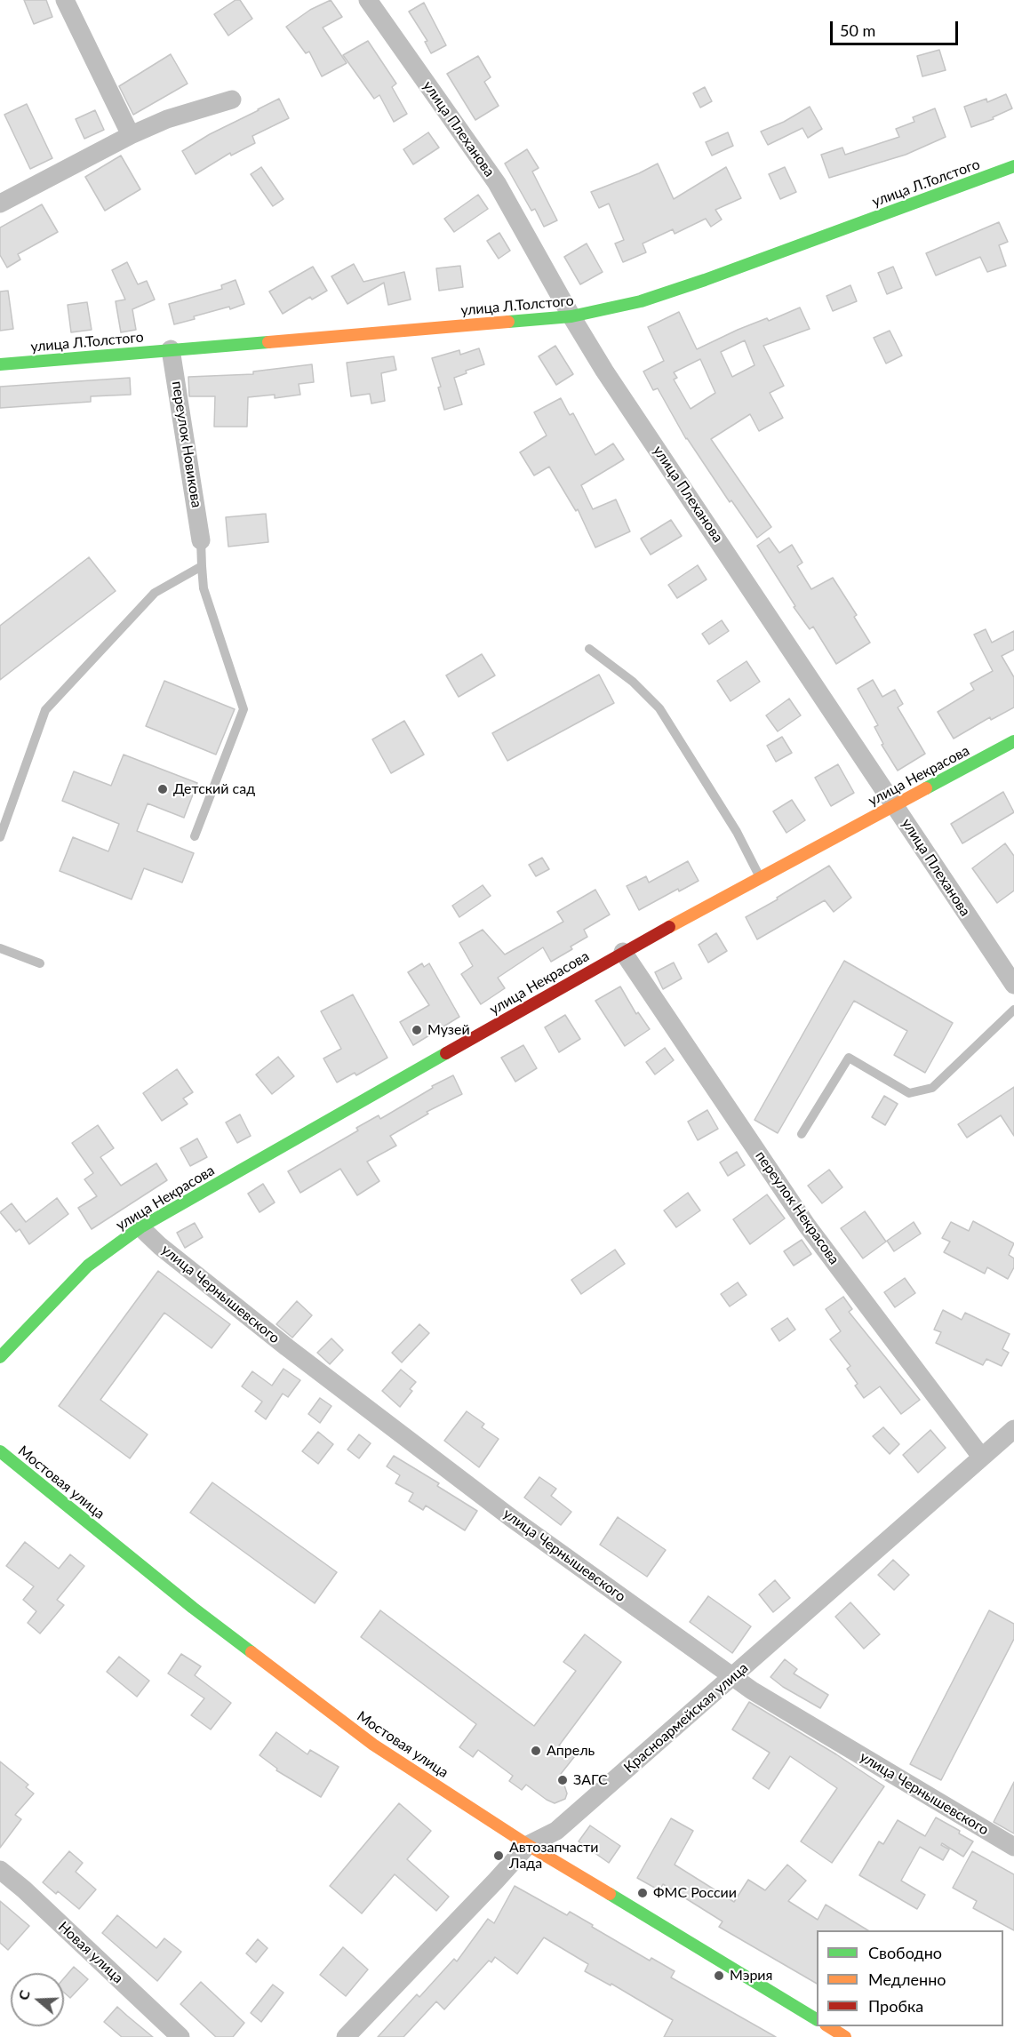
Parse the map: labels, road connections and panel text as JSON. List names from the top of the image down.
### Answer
{
  "streets": {
    "street": [
      "улица Плеханова",
      "улица Л.Толстого",
      "переулок Новикова",
      "улица Некрасова",
      "переулок Некрасова",
      "улица Чернышевского",
      "Мостовая улица",
      "Красноармейская улица",
      "Новая улица"
    ]
  },
  "crossings": [
    ["улица Плеханова", "улица Л.Толстого"],
    ["улица Плеханова", "улица Некрасова"],
    ["улица Л.Толстого", "переулок Новикова"],
    ["улица Некрасова", "переулок Некрасова"],
    ["улица Некрасова", "улица Чернышевского"],
    ["переулок Некрасова", "Красноармейская улица"],
    ["улица Чернышевского", "Красноармейская улица"],
    ["Мостовая улица", "Красноармейская улица"]
  ],
  "places": [
    "Детский сад",
    "Музей",
    "Апрель",
    "ЗАГС",
    "Автозапчасти Лада",
    "ФМС России",
    "Мэрия"
  ],
  "legend": ["Свободно", "Медленно", "Пробка"],
  "scale_bar": "50 m",
  "north": "left"
}
